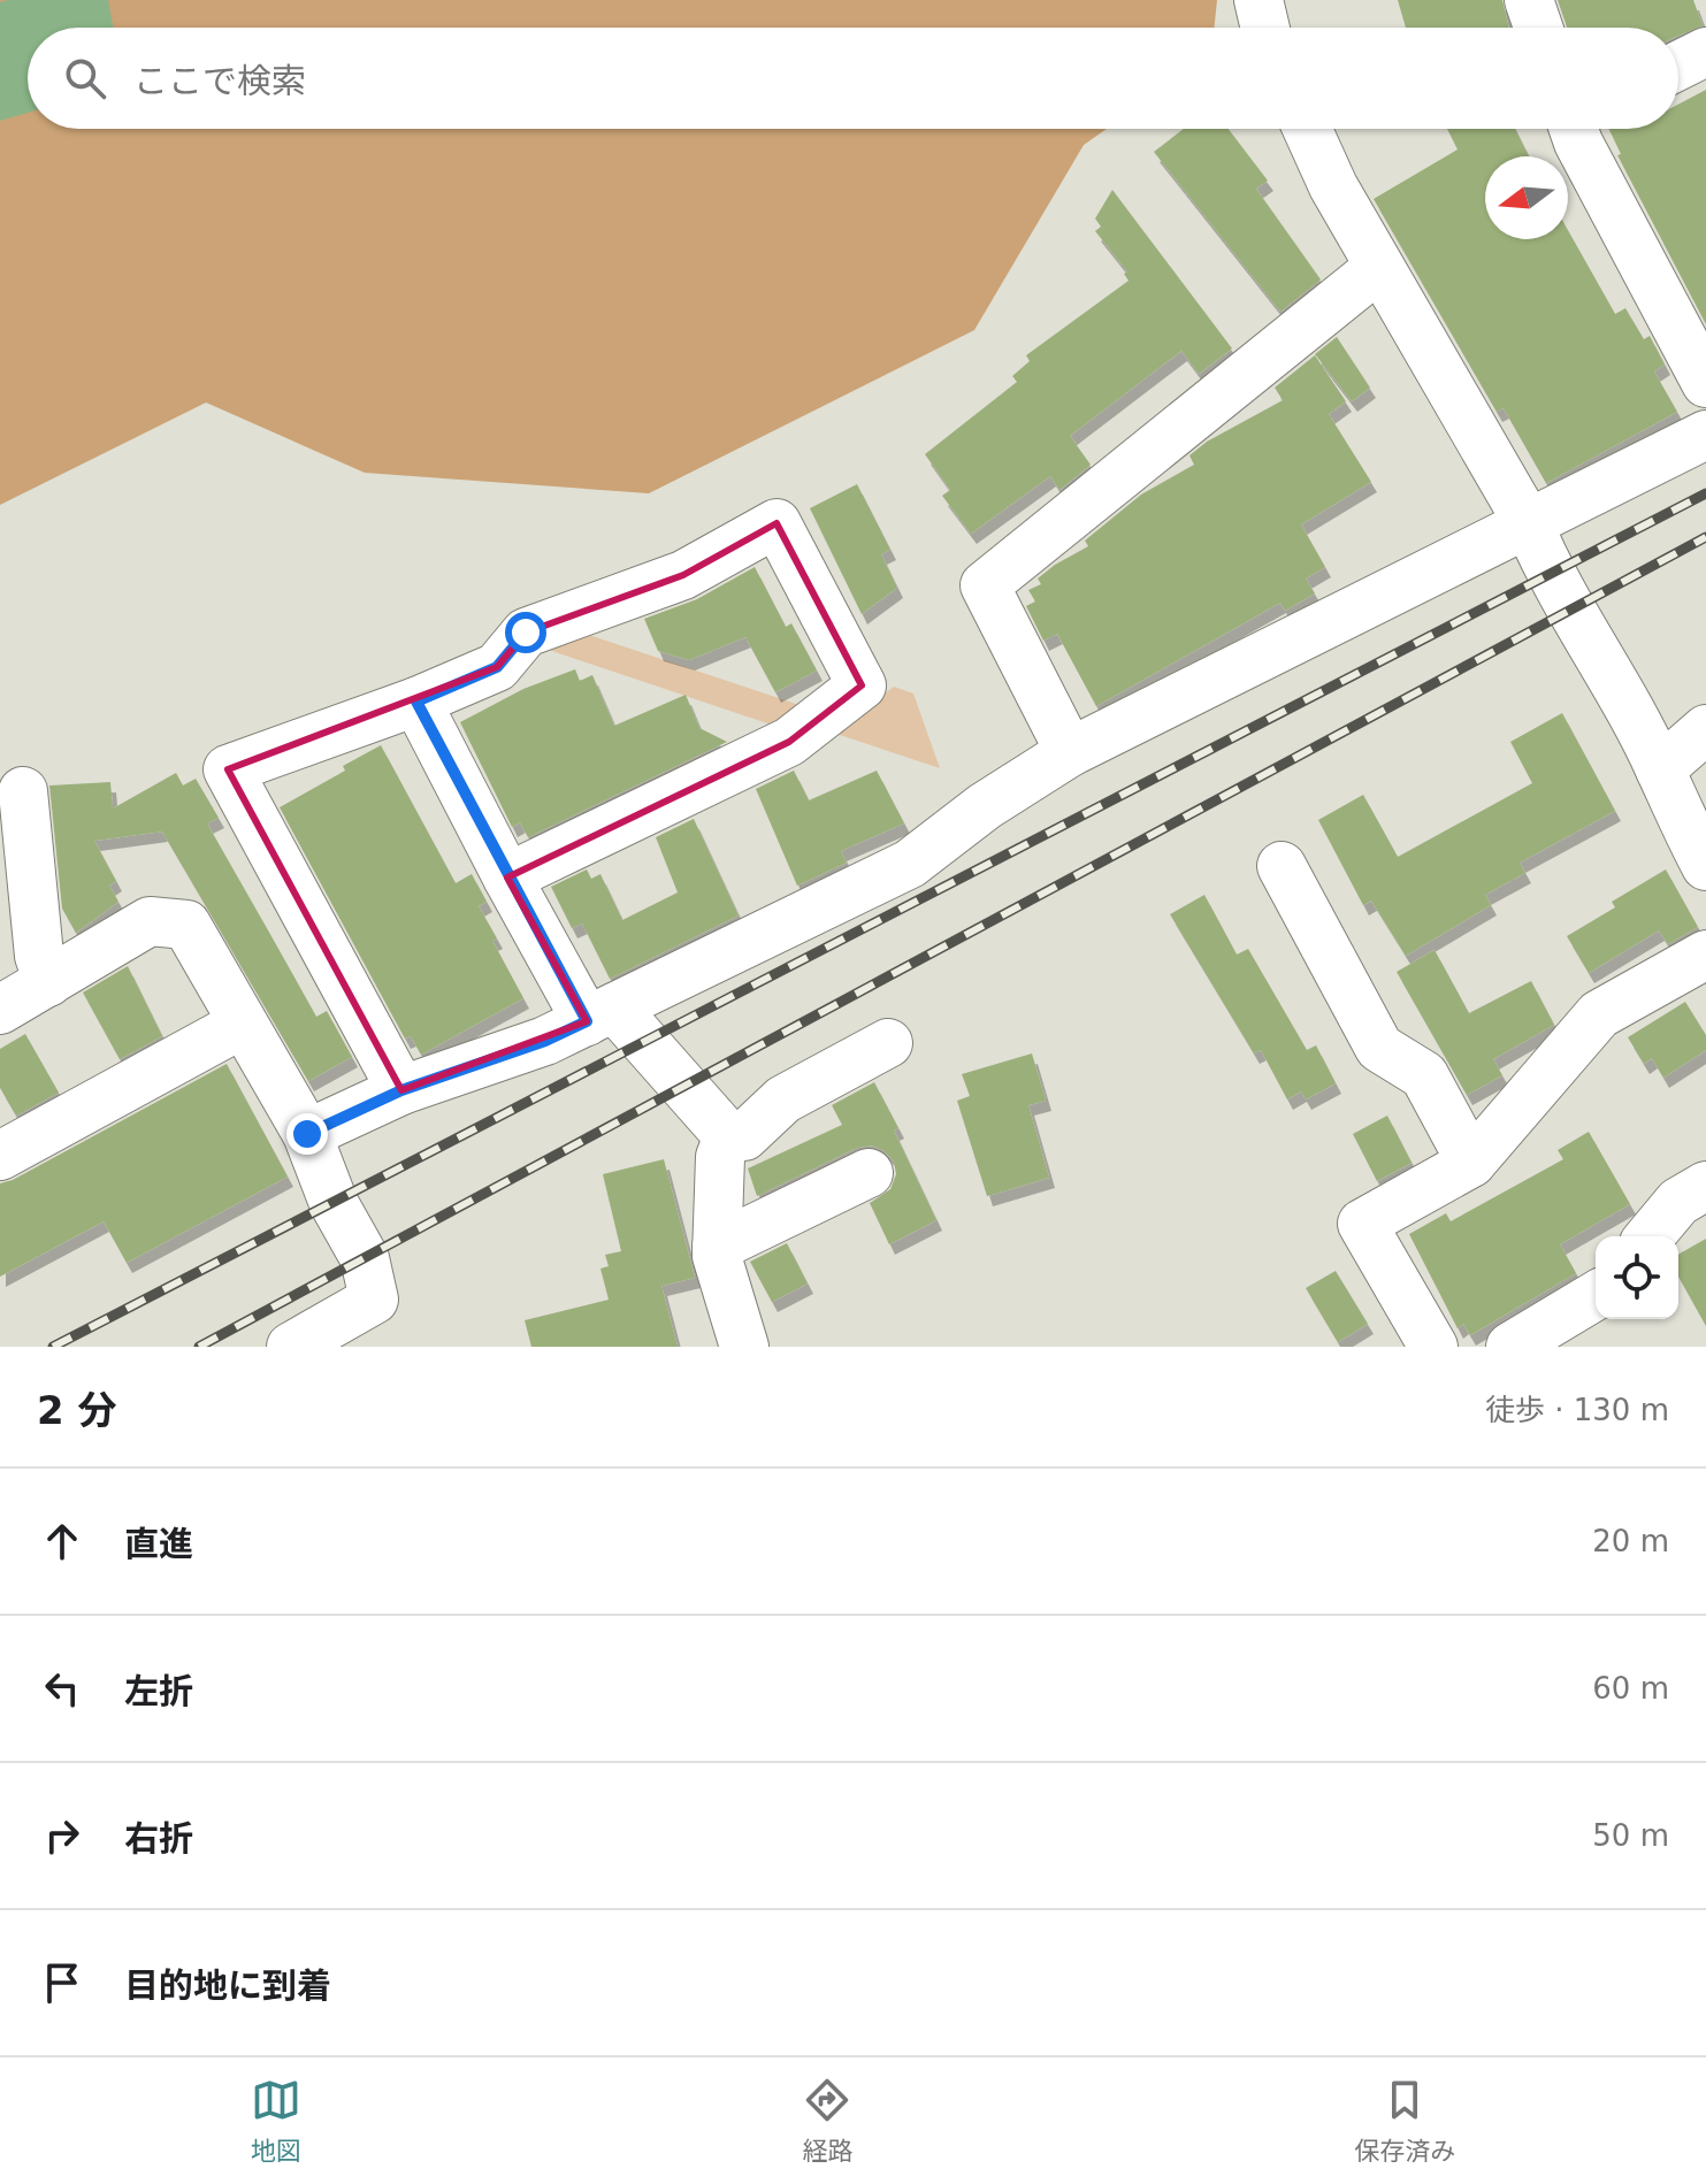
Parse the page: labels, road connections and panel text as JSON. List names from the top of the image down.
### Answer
{
  "north": "left",
  "page": {
    "search": "ここで検索",
    "heading": ["2 分", "徒歩 · 130 m"],
    "list": [
      ["直進", "20 m"],
      ["左折", "60 m"],
      ["右折", "50 m"],
      "目的地に到着"
    ],
    "nav": ["地図", "経路", "保存済み"]
  }
}
